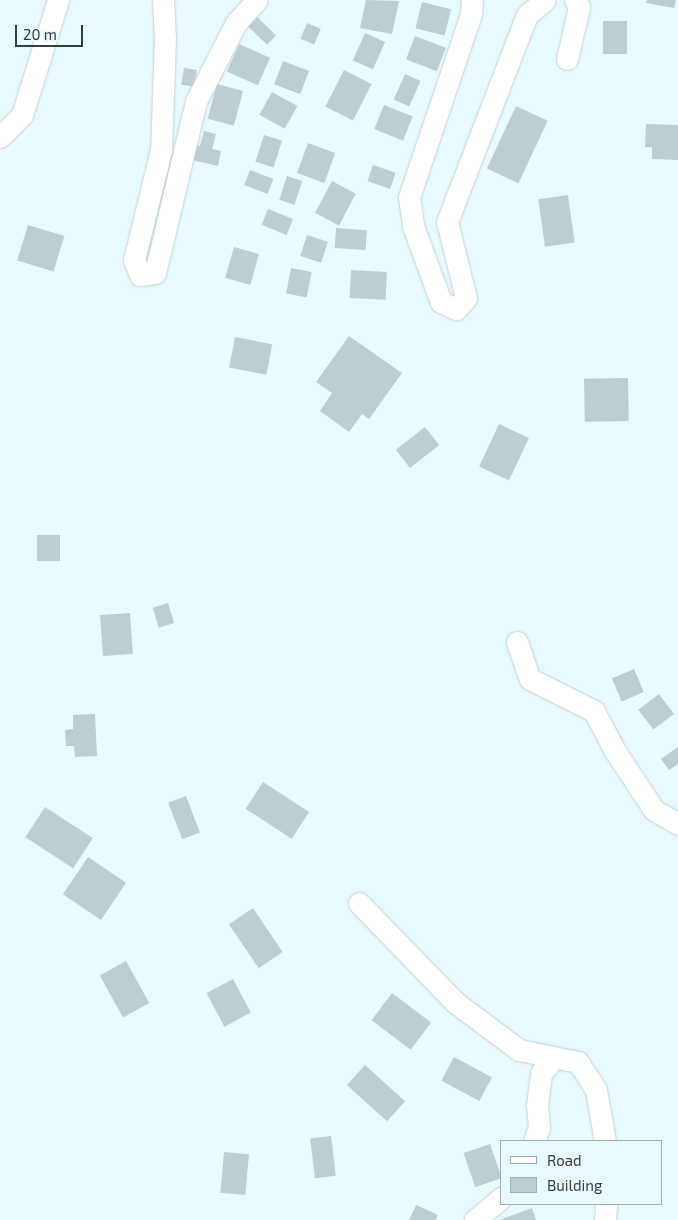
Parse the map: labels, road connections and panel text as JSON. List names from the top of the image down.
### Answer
{
  "legend": ["Road", "Building"],
  "scale_bar": "20 m"
}
